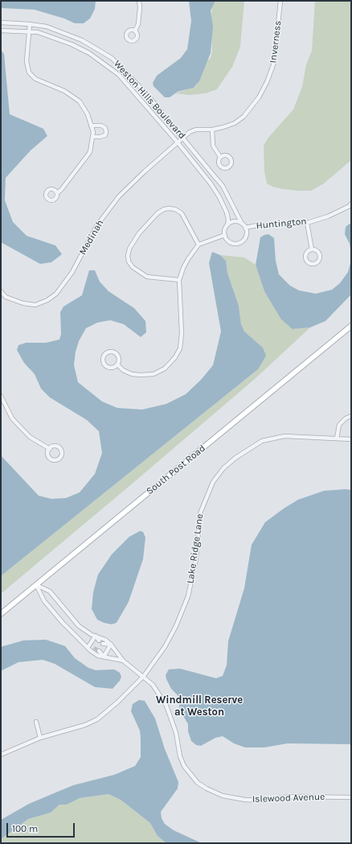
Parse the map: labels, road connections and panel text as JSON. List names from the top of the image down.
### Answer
{
  "streets": {
    "street": [
      "Inverness",
      "Weston Hills Boulevard",
      "Huntington",
      "Medinah",
      "South Post Road",
      "Lake Ridge Lane",
      "Islewood Avenue"
    ]
  },
  "crossings": [
    ["Inverness", "Weston Hills Boulevard"],
    ["Inverness", "Medinah"],
    ["Weston Hills Boulevard", "Huntington"],
    ["Weston Hills Boulevard", "Medinah"],
    ["Lake Ridge Lane", "Islewood Avenue"]
  ],
  "districts": ["Windmill Reserve at Weston"],
  "scale_bar": "100 m"
}
